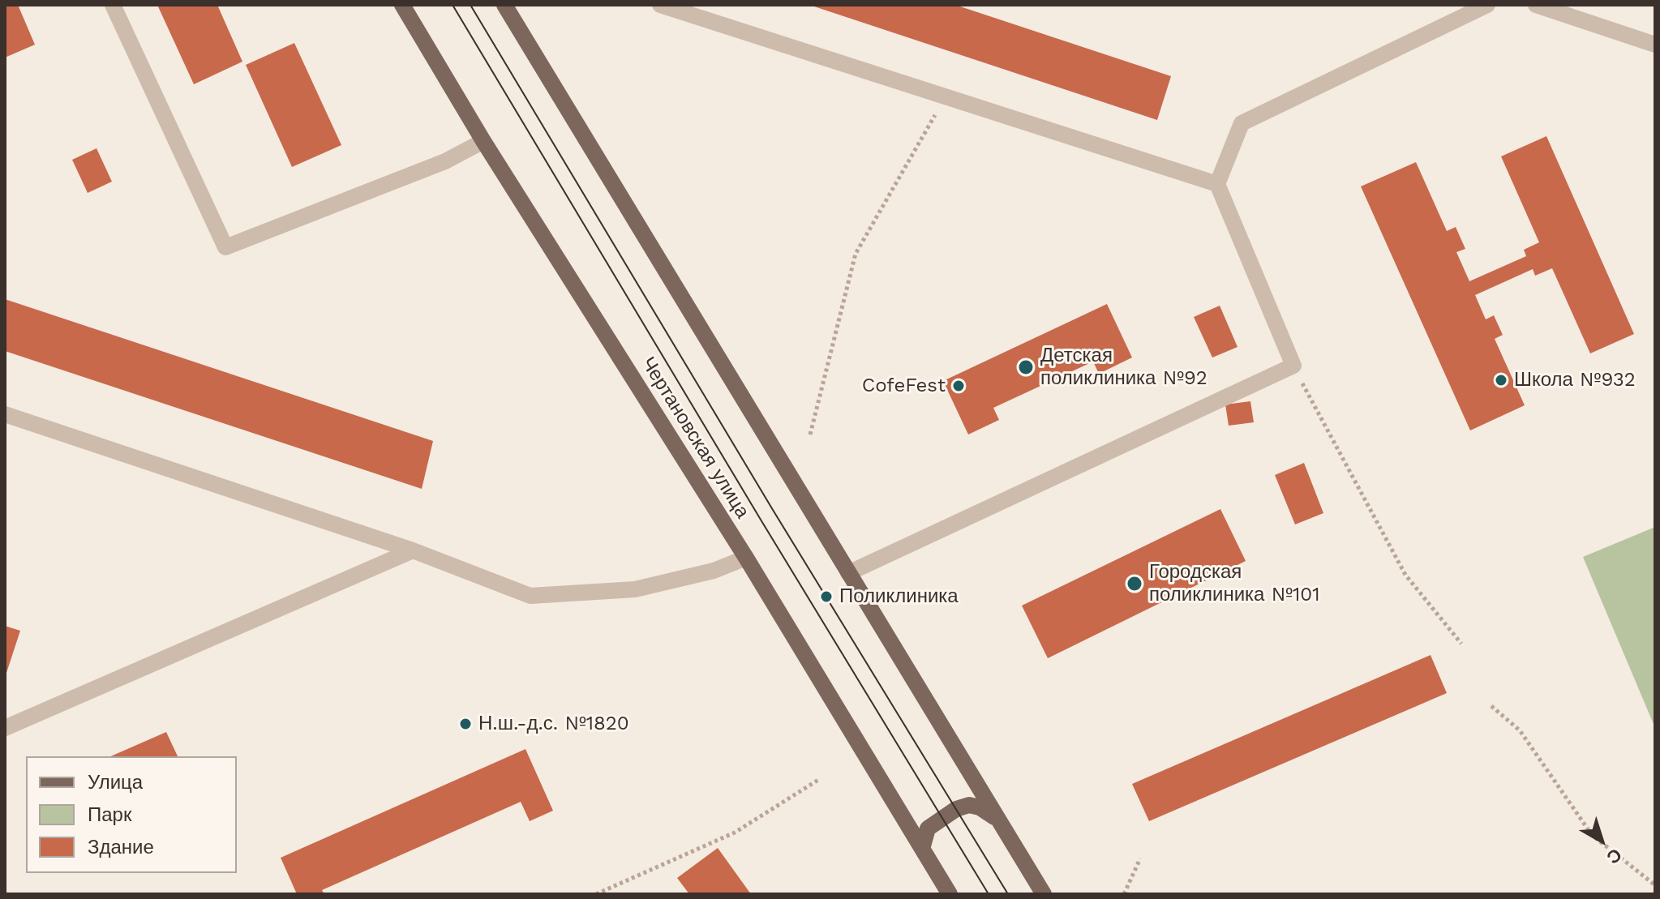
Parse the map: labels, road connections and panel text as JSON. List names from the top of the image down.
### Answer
{
  "streets": {
    "main road": ["Чертановская улица"]
  },
  "places": [
    "Детская поликлиника №92",
    "Школа №932",
    "CofeFest",
    "Городская поликлиника №101",
    "Поликлиника",
    "Н.ш.-д.с. №1820"
  ],
  "legend": ["Улица", "Парк", "Здание"],
  "north": "bottom right"
}
